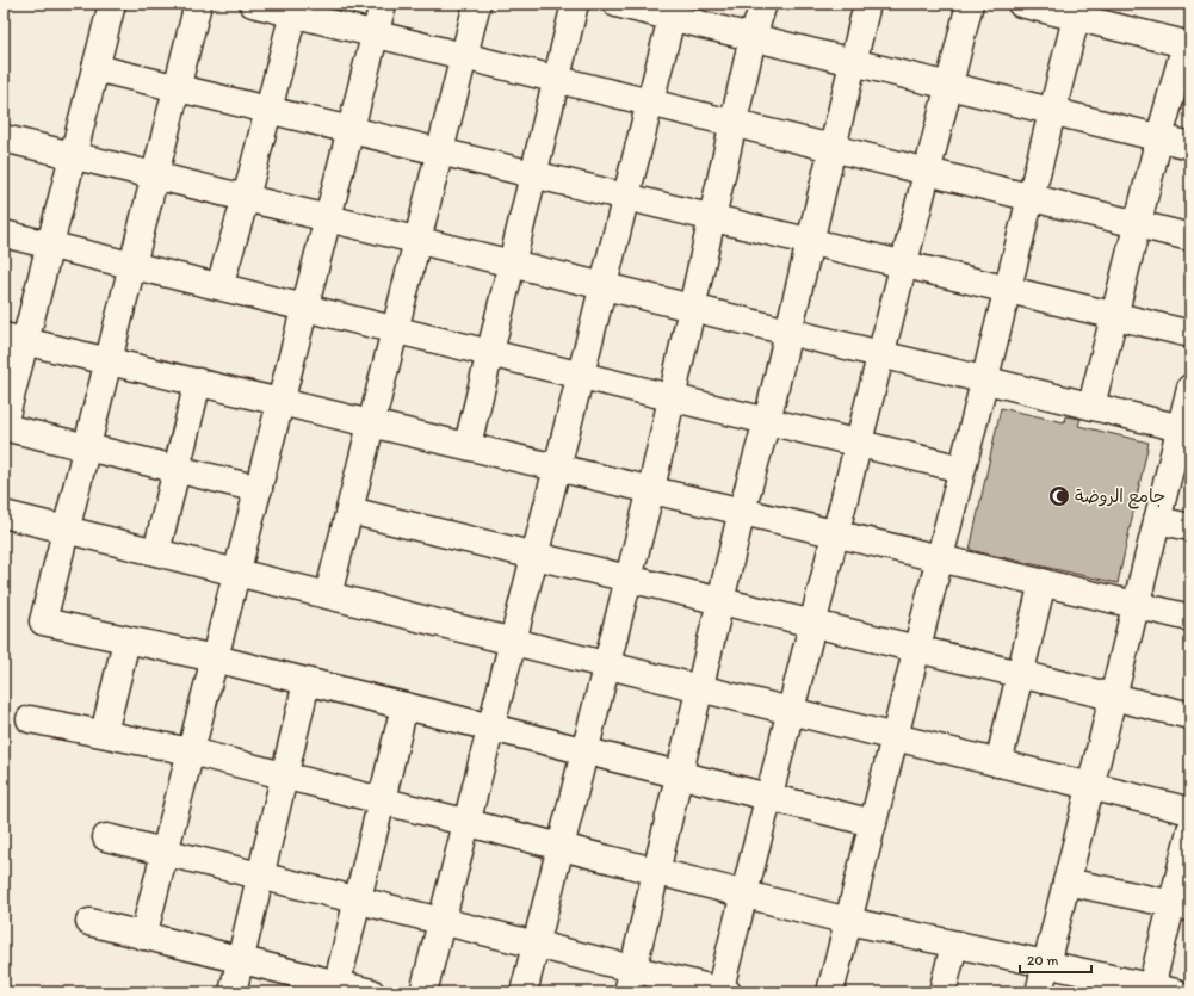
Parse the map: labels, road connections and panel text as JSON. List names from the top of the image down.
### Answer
{
  "places": {
    "mosque": ["جامع الروضة"]
  },
  "scale_bar": "20 m"
}
